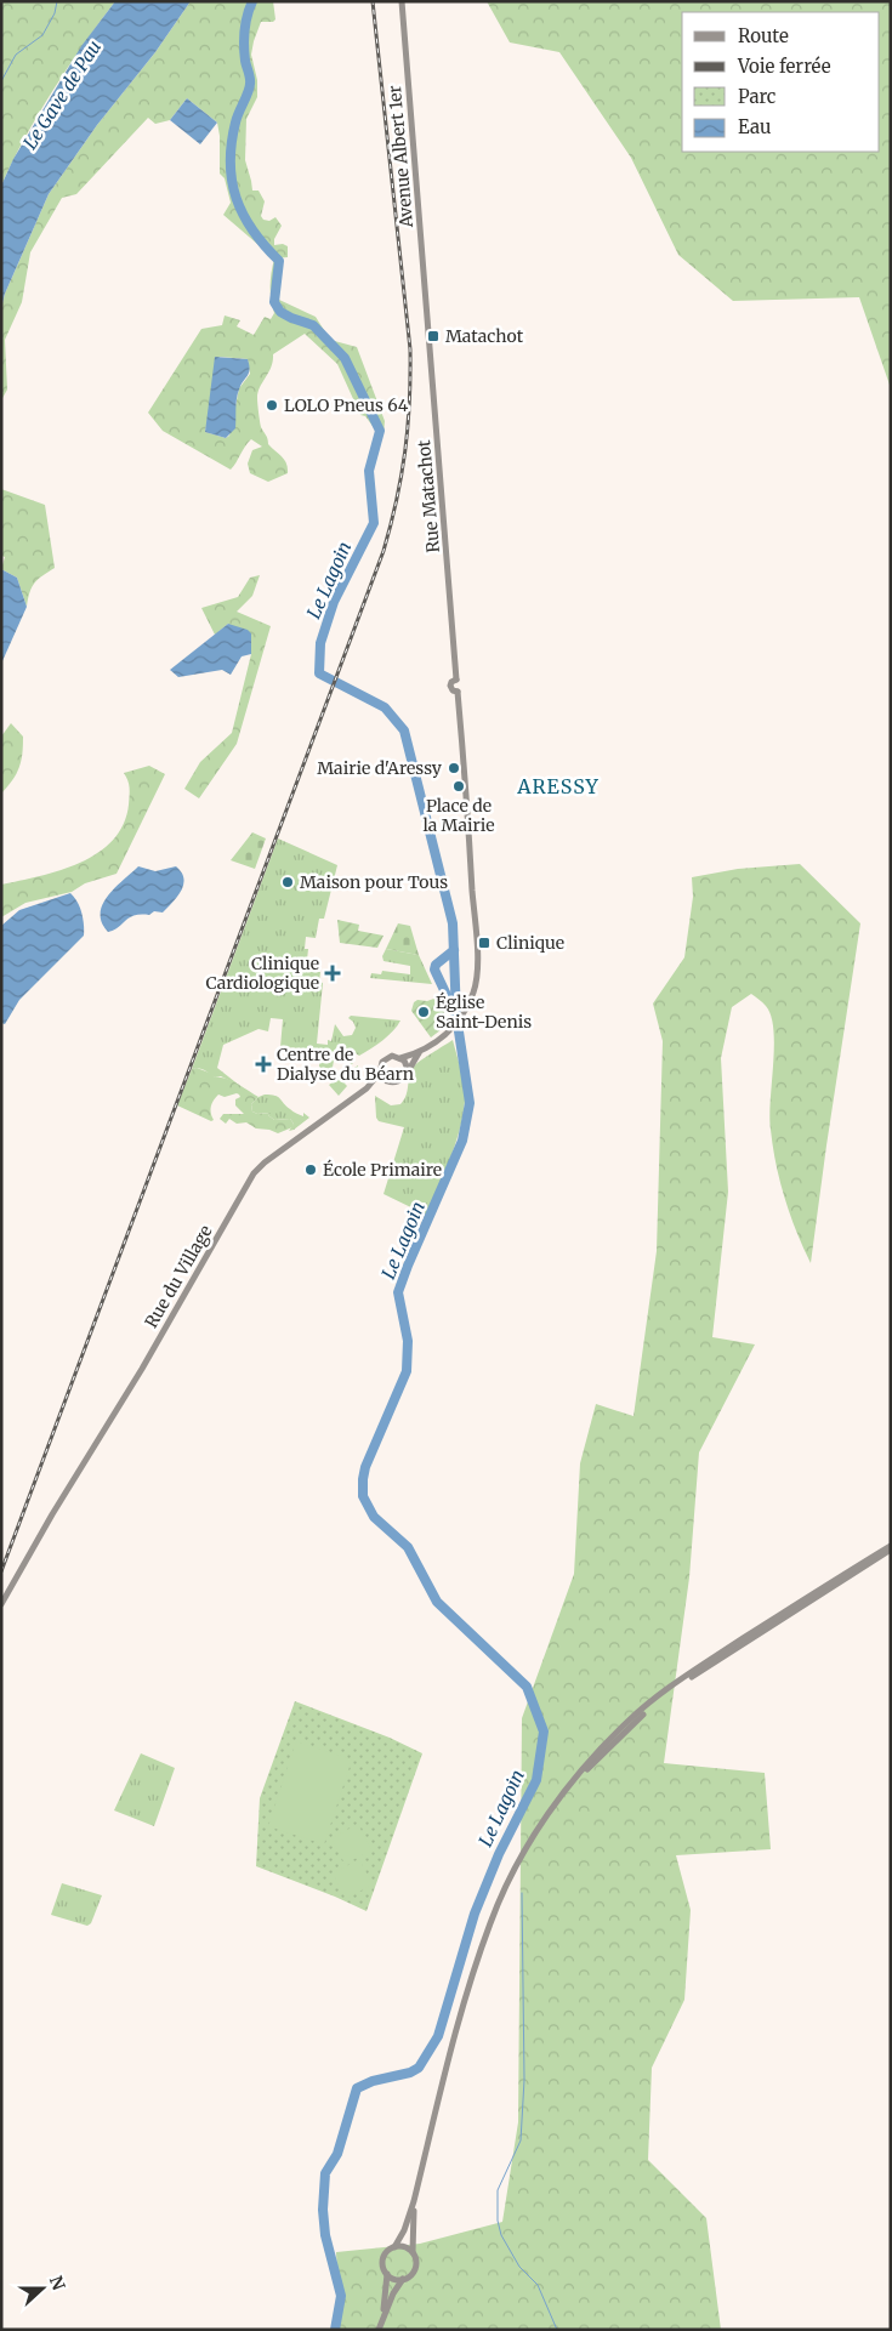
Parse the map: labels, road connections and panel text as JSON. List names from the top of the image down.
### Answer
{
  "streets": {
    "main road": ["Avenue Albert 1er", "Rue Matachot", "Rue du Village"]
  },
  "crossings": [
    ["Avenue Albert 1er", "Rue Matachot"]
  ],
  "districts": ["ARESSY"],
  "water": ["Le Gave de Pau", "Le Lagoin"],
  "places": {
    "transit": ["Matachot", "Clinique"],
    "other": [
      "LOLO Pneus 64",
      "Mairie d'Aressy",
      "Place de la Mairie",
      "Maison pour Tous",
      "Église Saint-Denis",
      "École Primaire"
    ],
    "health": ["Clinique Cardiologique", "Centre de Dialyse du Béarn"]
  },
  "legend": [
    "Route",
    "Voie ferrée",
    "Parc",
    "Eau"
  ],
  "north": "right"
}
